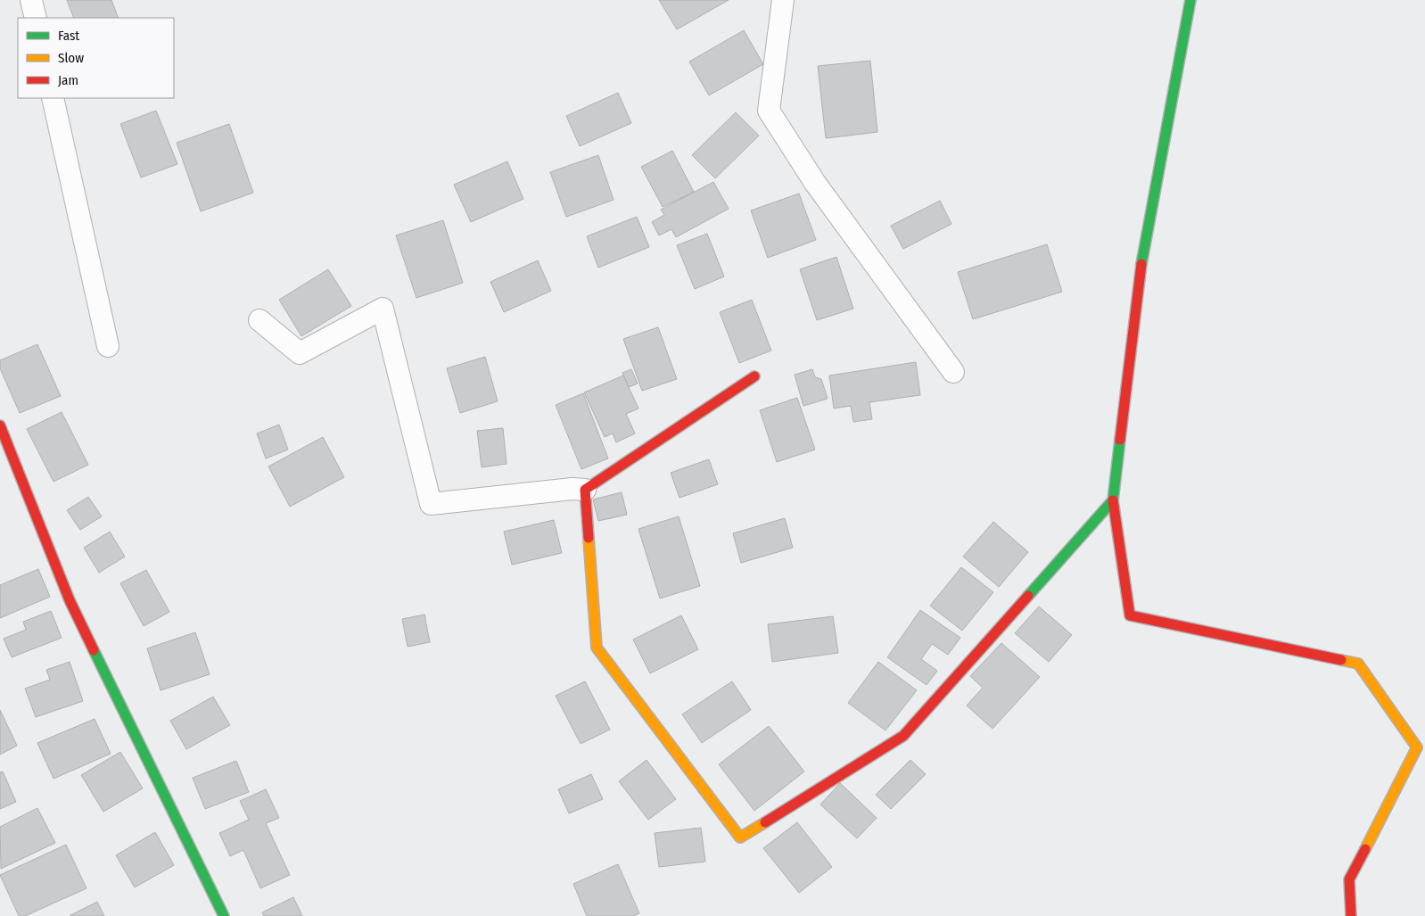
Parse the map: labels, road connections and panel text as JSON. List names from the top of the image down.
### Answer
{
  "legend": ["Fast", "Slow", "Jam"]
}
